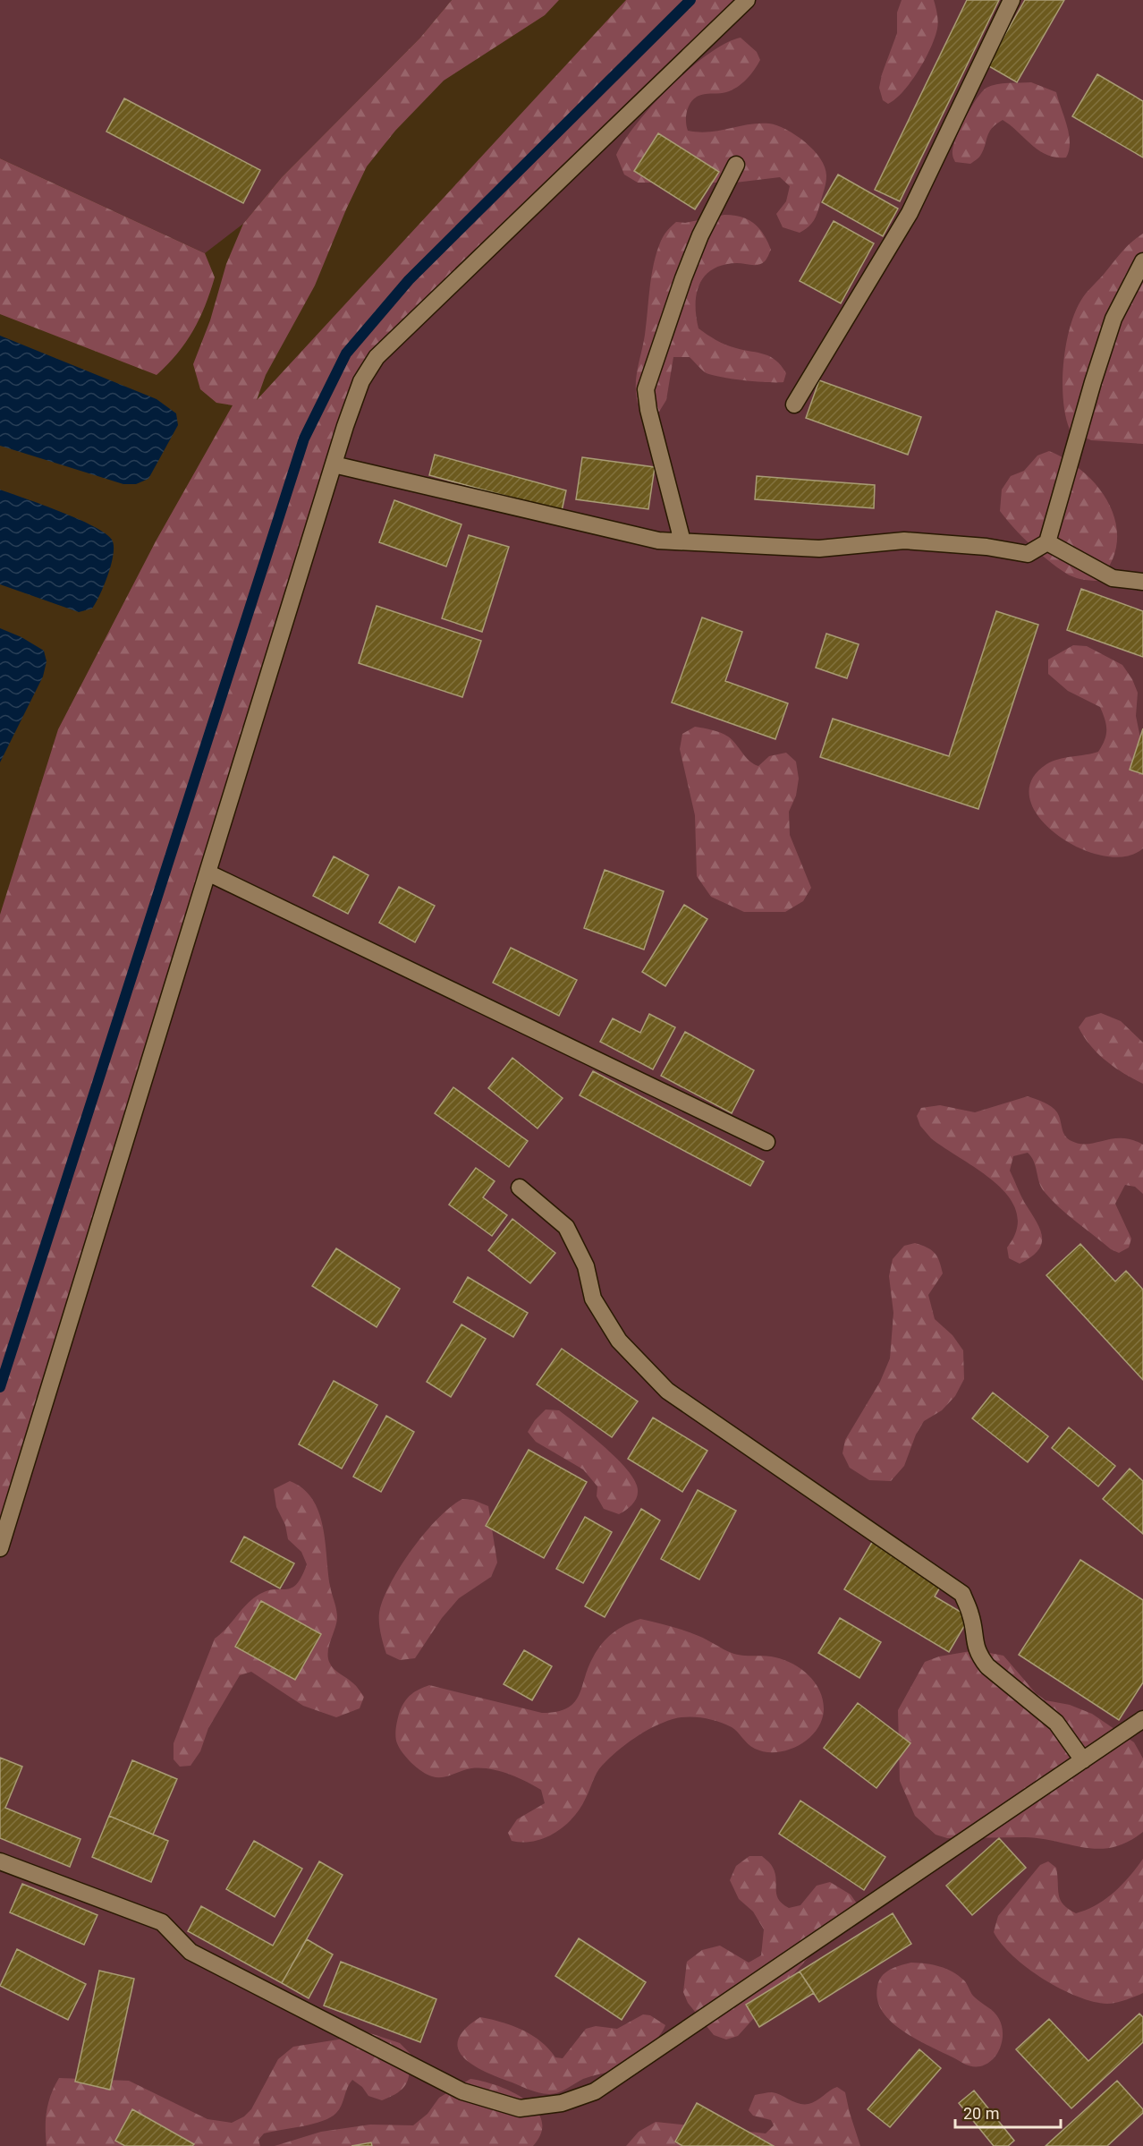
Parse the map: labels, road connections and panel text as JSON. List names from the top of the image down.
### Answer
{
  "scale_bar": "20 m"
}
